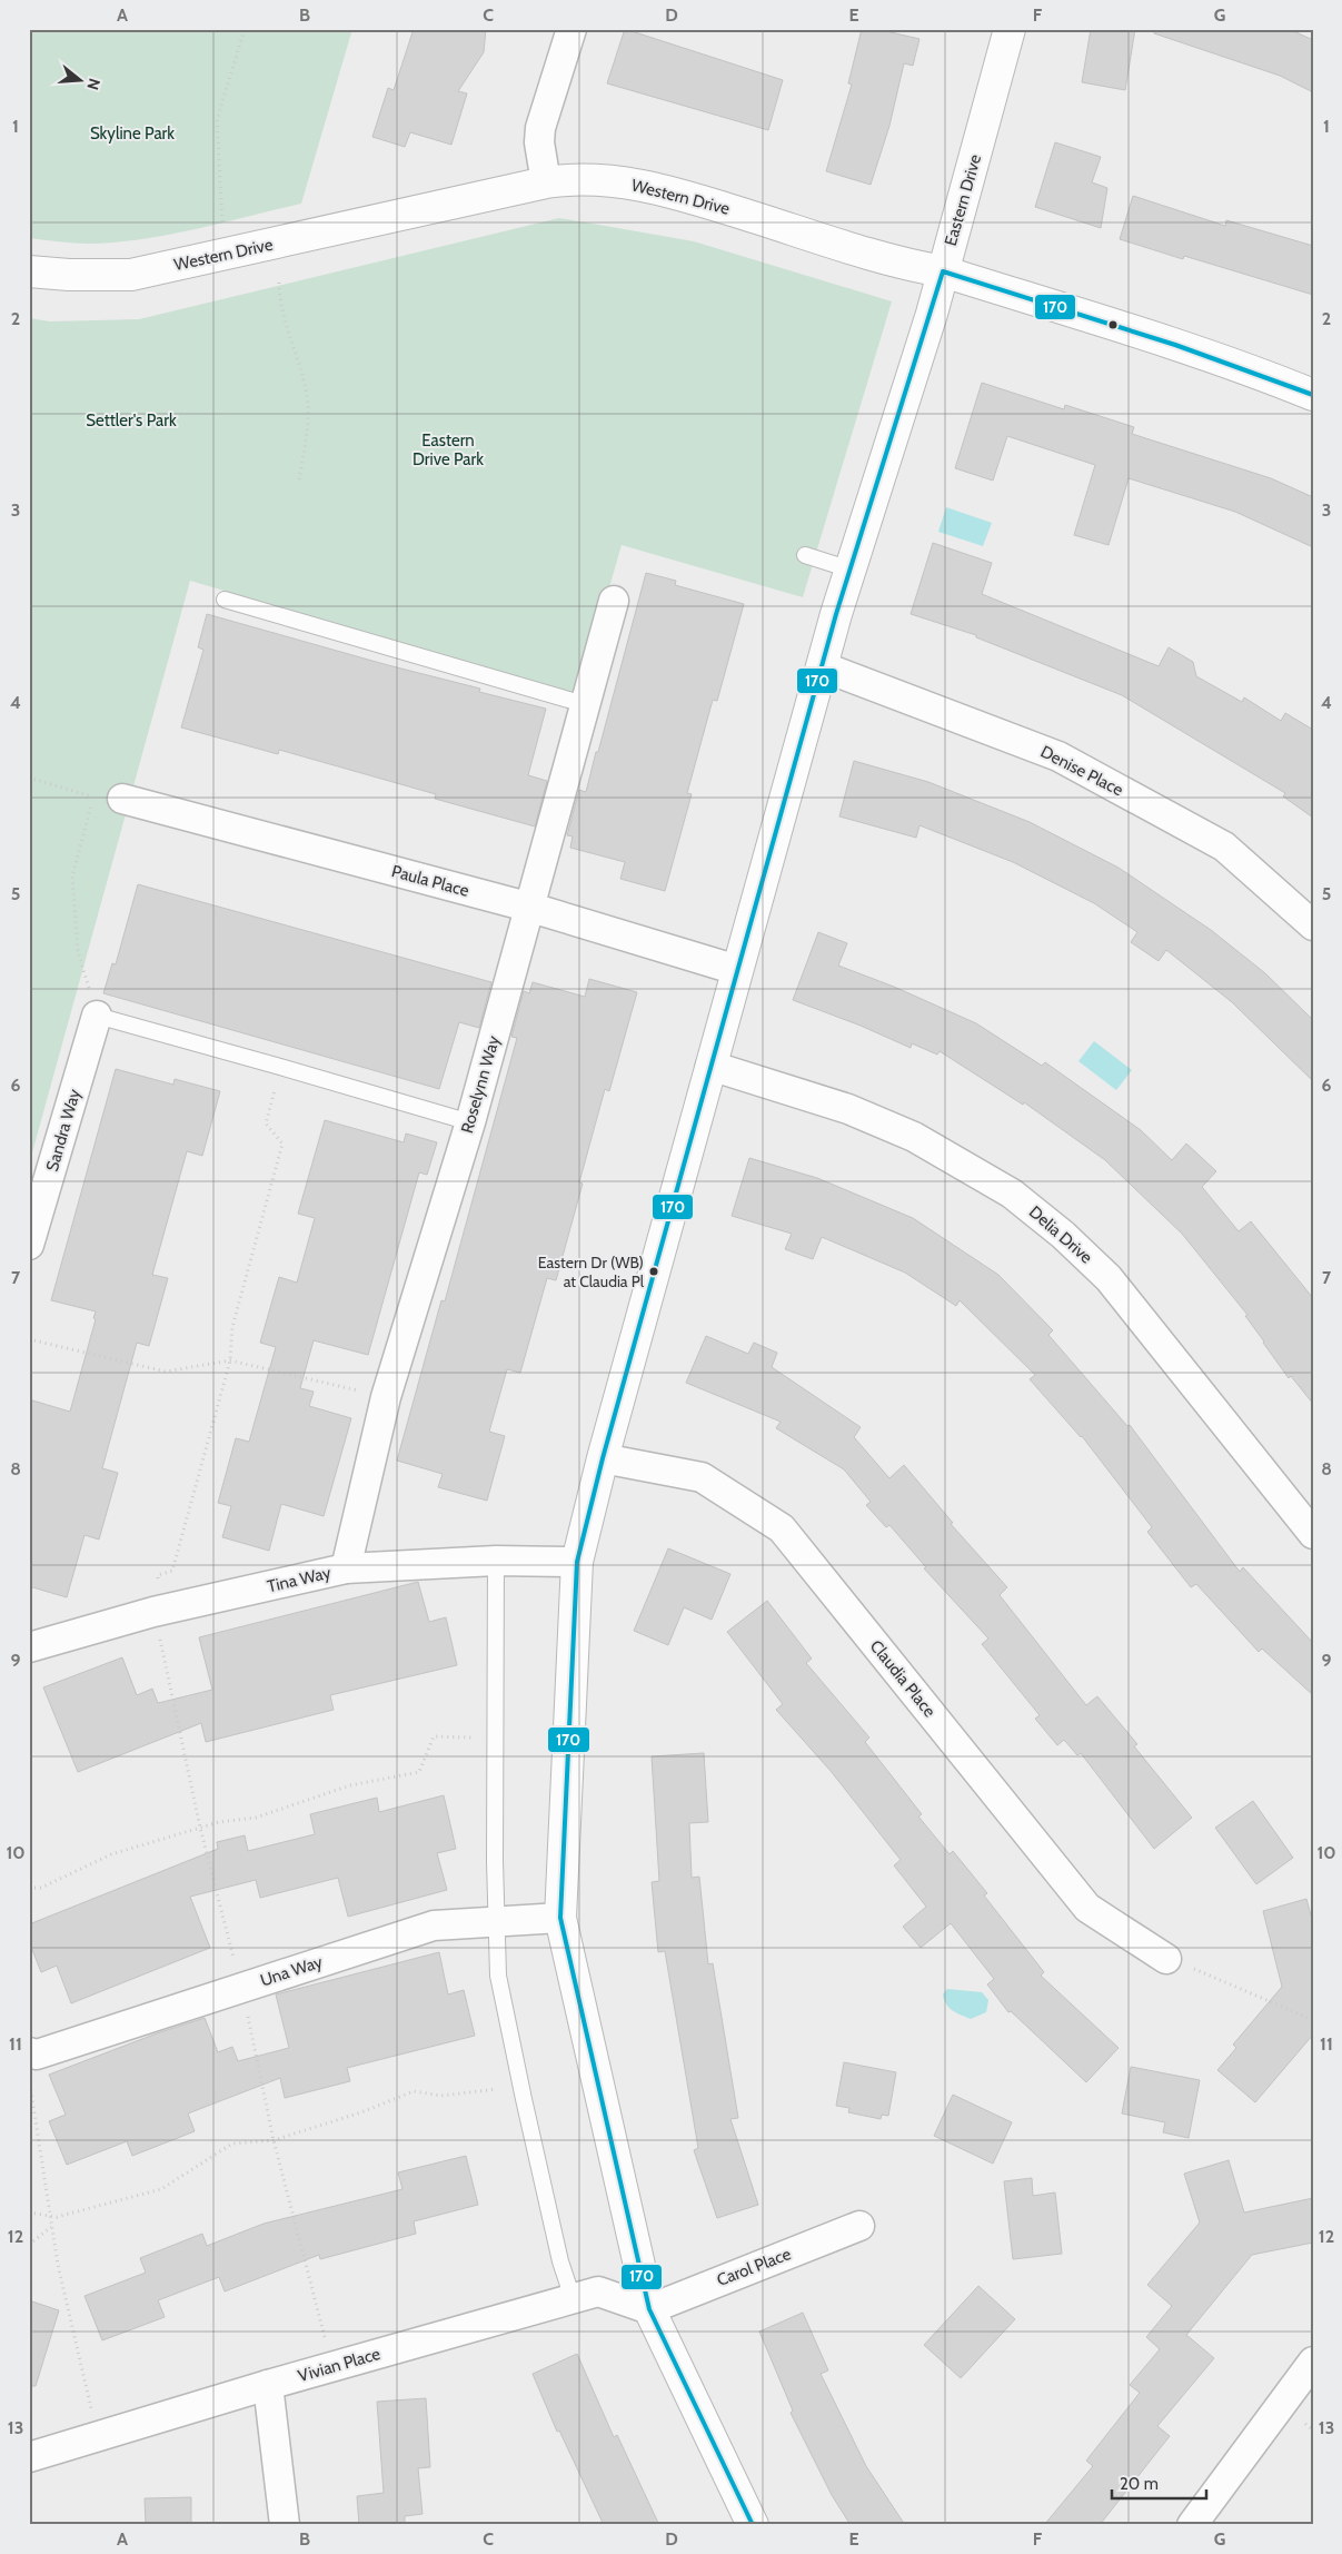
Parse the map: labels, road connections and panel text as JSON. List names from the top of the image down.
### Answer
{
  "streets": {
    "street": [
      "Western Drive",
      "Eastern Drive",
      "Denise Place",
      "Paula Place",
      "Roselynn Way",
      "Sandra Way",
      "Delia Drive",
      "Tina Way",
      "Claudia Place",
      "Una Way",
      "Carol Place",
      "Vivian Place"
    ]
  },
  "crossings": [
    ["Western Drive", "Eastern Drive"],
    ["Eastern Drive", "Denise Place"],
    ["Eastern Drive", "Paula Place"],
    ["Eastern Drive", "Delia Drive"],
    ["Eastern Drive", "Tina Way"],
    ["Eastern Drive", "Claudia Place"],
    ["Eastern Drive", "Una Way"],
    ["Eastern Drive", "Carol Place"],
    ["Eastern Drive", "Vivian Place"],
    ["Paula Place", "Roselynn Way"],
    ["Roselynn Way", "Tina Way"],
    ["Carol Place", "Vivian Place"]
  ],
  "parks": ["Skyline Park", "Settler's Park", "Eastern Drive Park"],
  "places": ["Eastern Dr (WB) at Claudia Pl"],
  "lines": ["transit line 170"],
  "scale_bar": "20 m",
  "north": "right",
  "grid": {
    "columns": [
      "A",
      "B",
      "C",
      "D",
      "E",
      "F",
      "G"
    ],
    "rows": [
      "1",
      "2",
      "3",
      "4",
      "5",
      "6",
      "7",
      "8",
      "9",
      "10",
      "11",
      "12",
      "13"
    ]
  }
}
